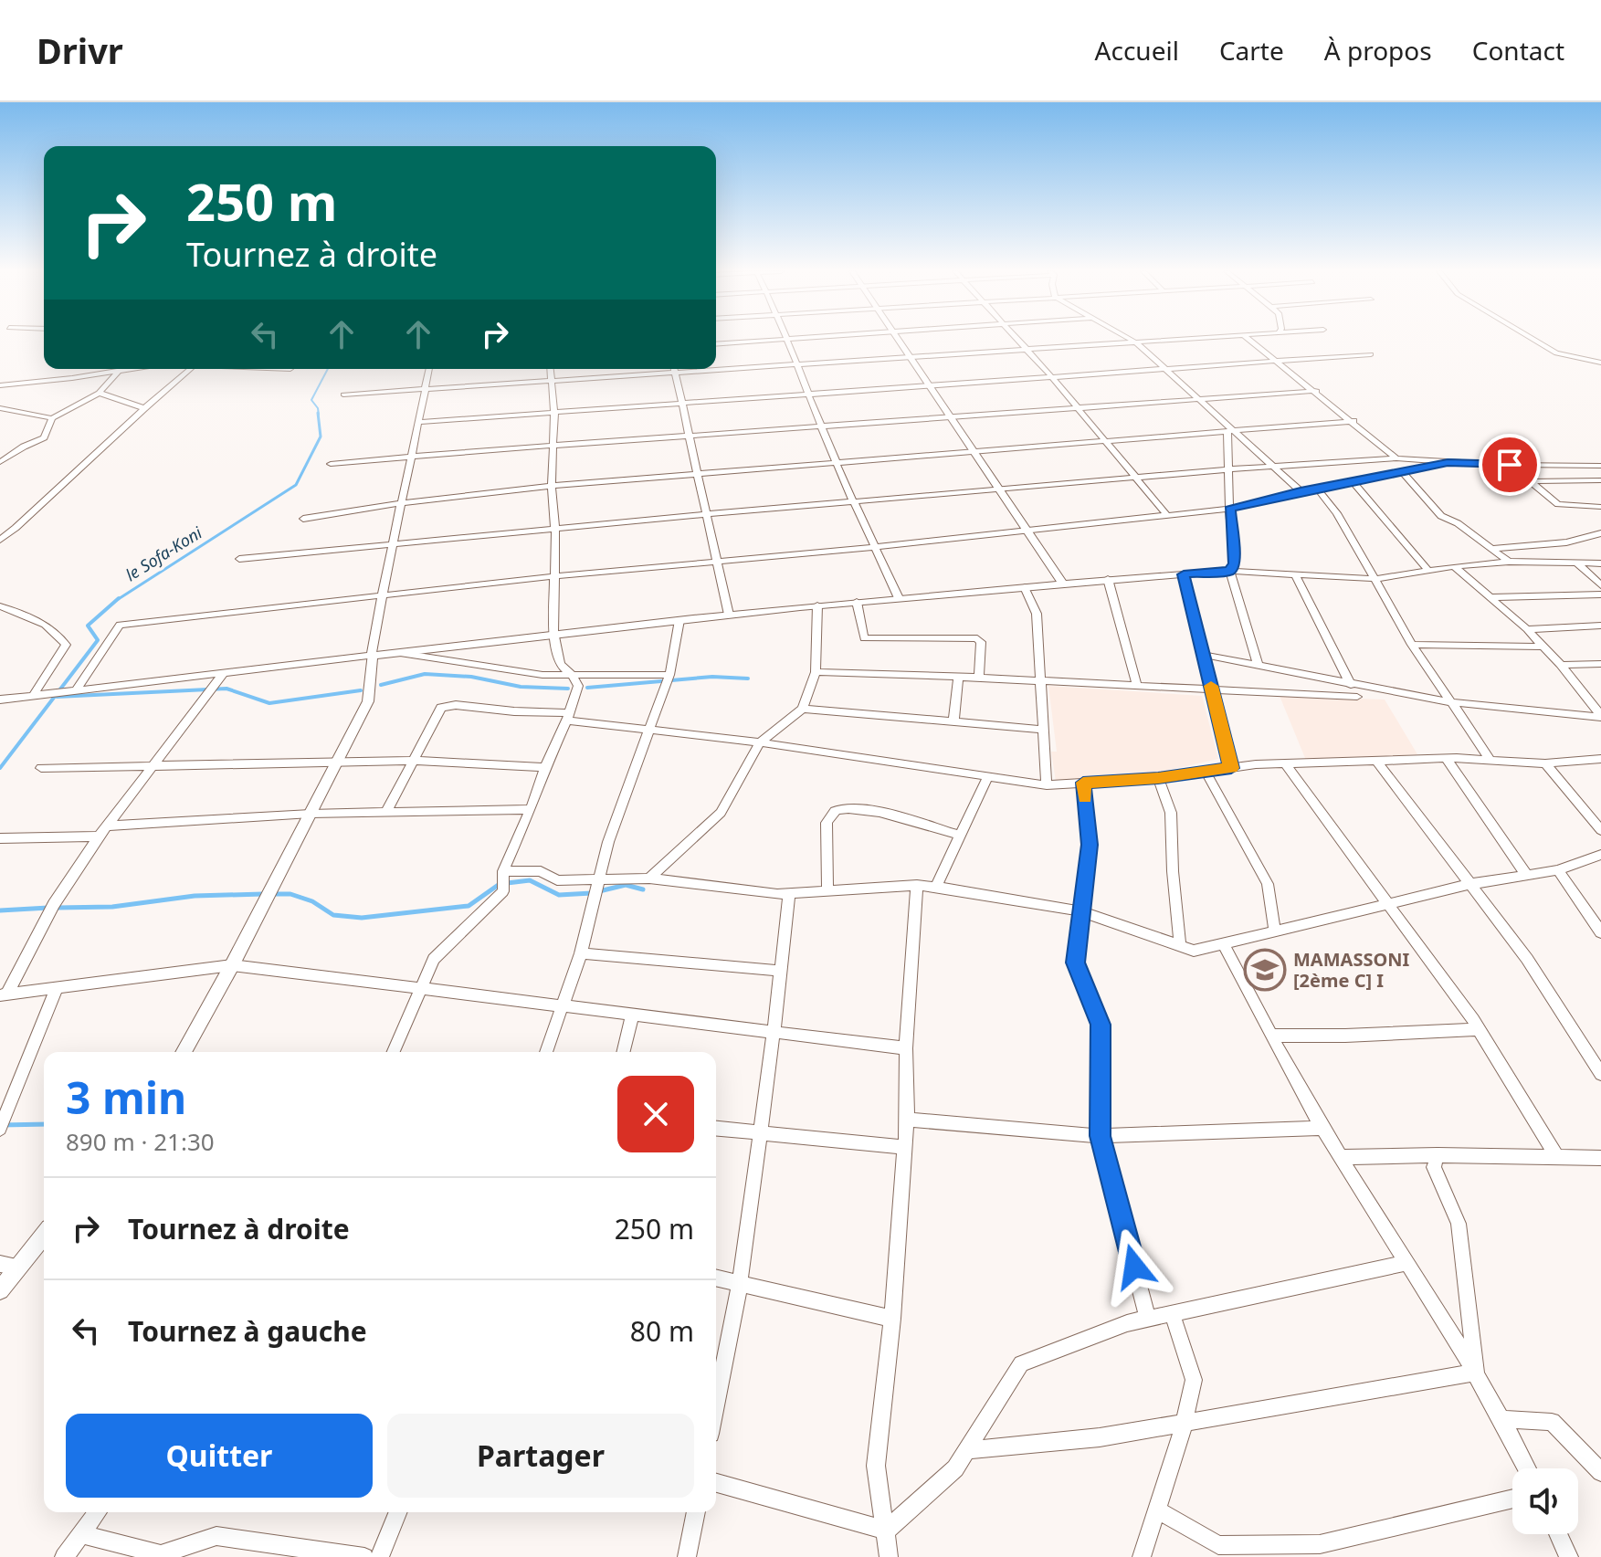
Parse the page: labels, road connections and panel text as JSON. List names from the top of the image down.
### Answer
{
  "water": ["le Sofa-Koni"],
  "places": {
    "school or university": ["MAMASSONI [2ème C] I"]
  },
  "page": {
    "header": "Drivr",
    "nav": [
      "Accueil",
      "Carte",
      "À propos",
      "Contact"
    ],
    "turn": ["250 m", "Tournez à droite"],
    "heading": ["3 min", "890 m · 21:30"],
    "list": [
      {
        "name": "Tournez à droite",
        "value": "250 m"
      },
      {
        "name": "Tournez à gauche",
        "value": "80 m"
      }
    ],
    "buttons": ["Quitter", "Partager"]
  }
}
